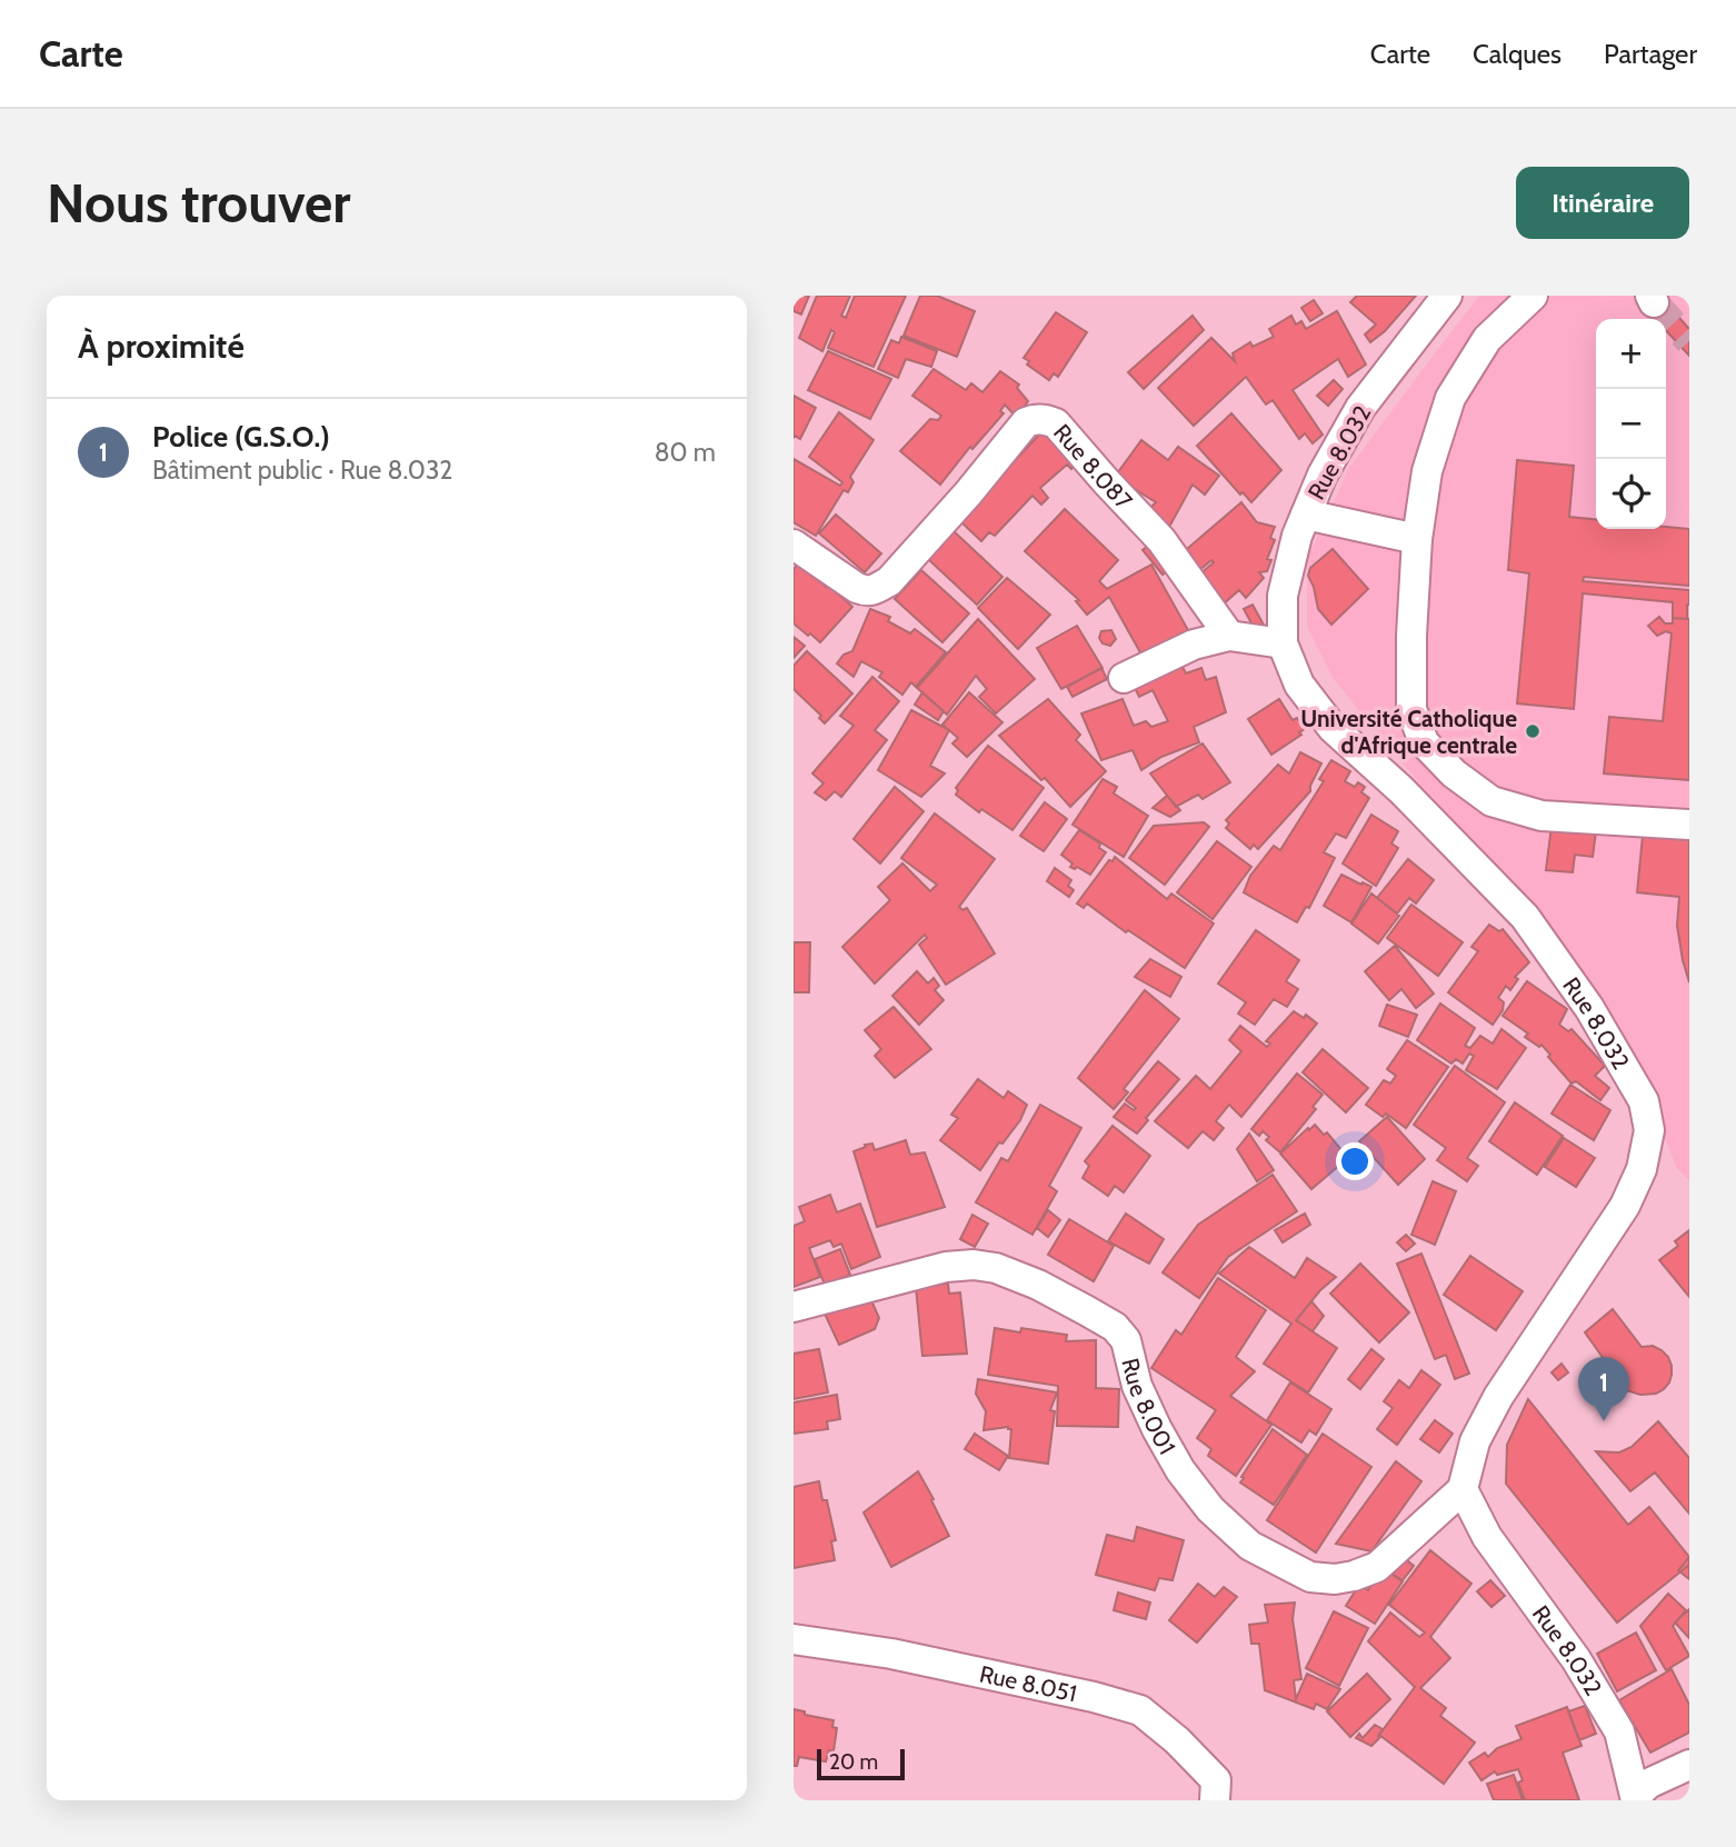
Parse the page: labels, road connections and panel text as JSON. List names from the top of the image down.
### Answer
{
  "streets": {
    "street": [
      "Rue 8.032",
      "Rue 8.087",
      "Rue 8.001",
      "Rue 8.051"
    ]
  },
  "crossings": [
    ["Rue 8.032", "Rue 8.001"]
  ],
  "places": ["Université Catholique d'Afrique centrale"],
  "scale_bar": "20 m",
  "page": {
    "header": "Carte",
    "nav": ["Carte", "Calques", "Partager"],
    "buttons": "Itinéraire",
    "title": "Nous trouver",
    "heading": "À proximité",
    "map_buttons": ["+", "−"],
    "list": [
      {
        "mark": "1",
        "name": "Police (G.S.O.)",
        "note": "Bâtiment public · Rue 8.032",
        "value": "80 m"
      }
    ],
    "pins": "1",
    "scale": "20 m"
  }
}
